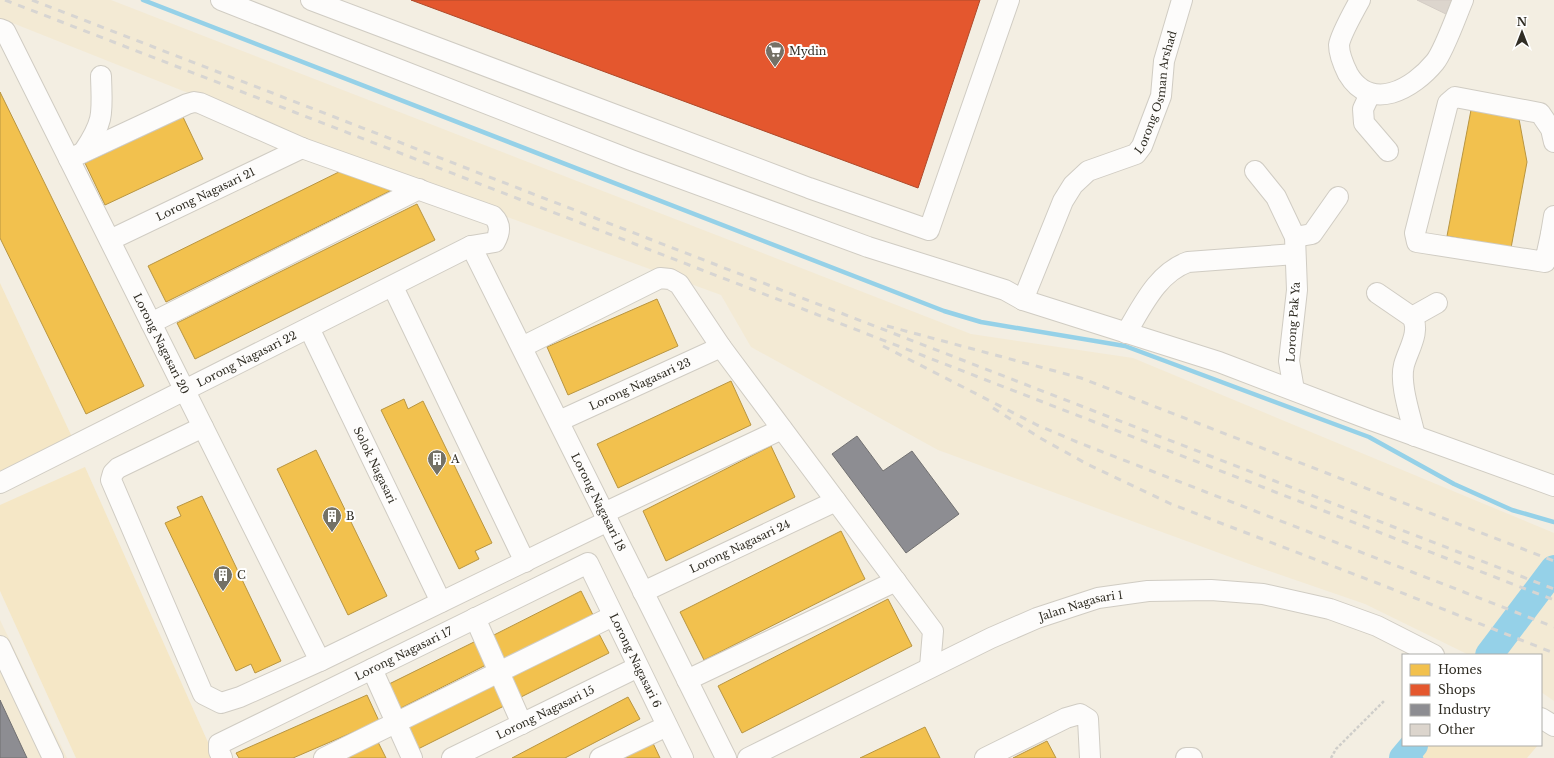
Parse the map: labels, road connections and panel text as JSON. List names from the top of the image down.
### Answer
{
  "streets": {
    "street": [
      "Lorong Osman Arshad",
      "Lorong Nagasari 21",
      "Lorong Pak Ya",
      "Lorong Nagasari 20",
      "Lorong Nagasari 22",
      "Lorong Nagasari 23",
      "Solok Nagasari",
      "Lorong Nagasari 18",
      "Lorong Nagasari 24",
      "Jalan Nagasari 1",
      "Lorong Nagasari 17",
      "Lorong Nagasari 6",
      "Lorong Nagasari 15"
    ]
  },
  "crossings": [
    ["Lorong Nagasari 21", "Lorong Nagasari 20"],
    ["Lorong Nagasari 20", "Lorong Nagasari 22"],
    ["Lorong Nagasari 22", "Solok Nagasari"],
    ["Lorong Nagasari 22", "Lorong Nagasari 18"],
    ["Lorong Nagasari 23", "Lorong Nagasari 18"],
    ["Lorong Nagasari 18", "Lorong Nagasari 24"],
    ["Lorong Nagasari 17", "Lorong Nagasari 6"],
    ["Lorong Nagasari 6", "Lorong Nagasari 15"]
  ],
  "places": {
    "supermarket": ["Mydin"],
    "building": ["A", "B", "C"]
  },
  "legend": [
    "Homes",
    "Shops",
    "Industry",
    "Other"
  ],
  "north": "top"
}
